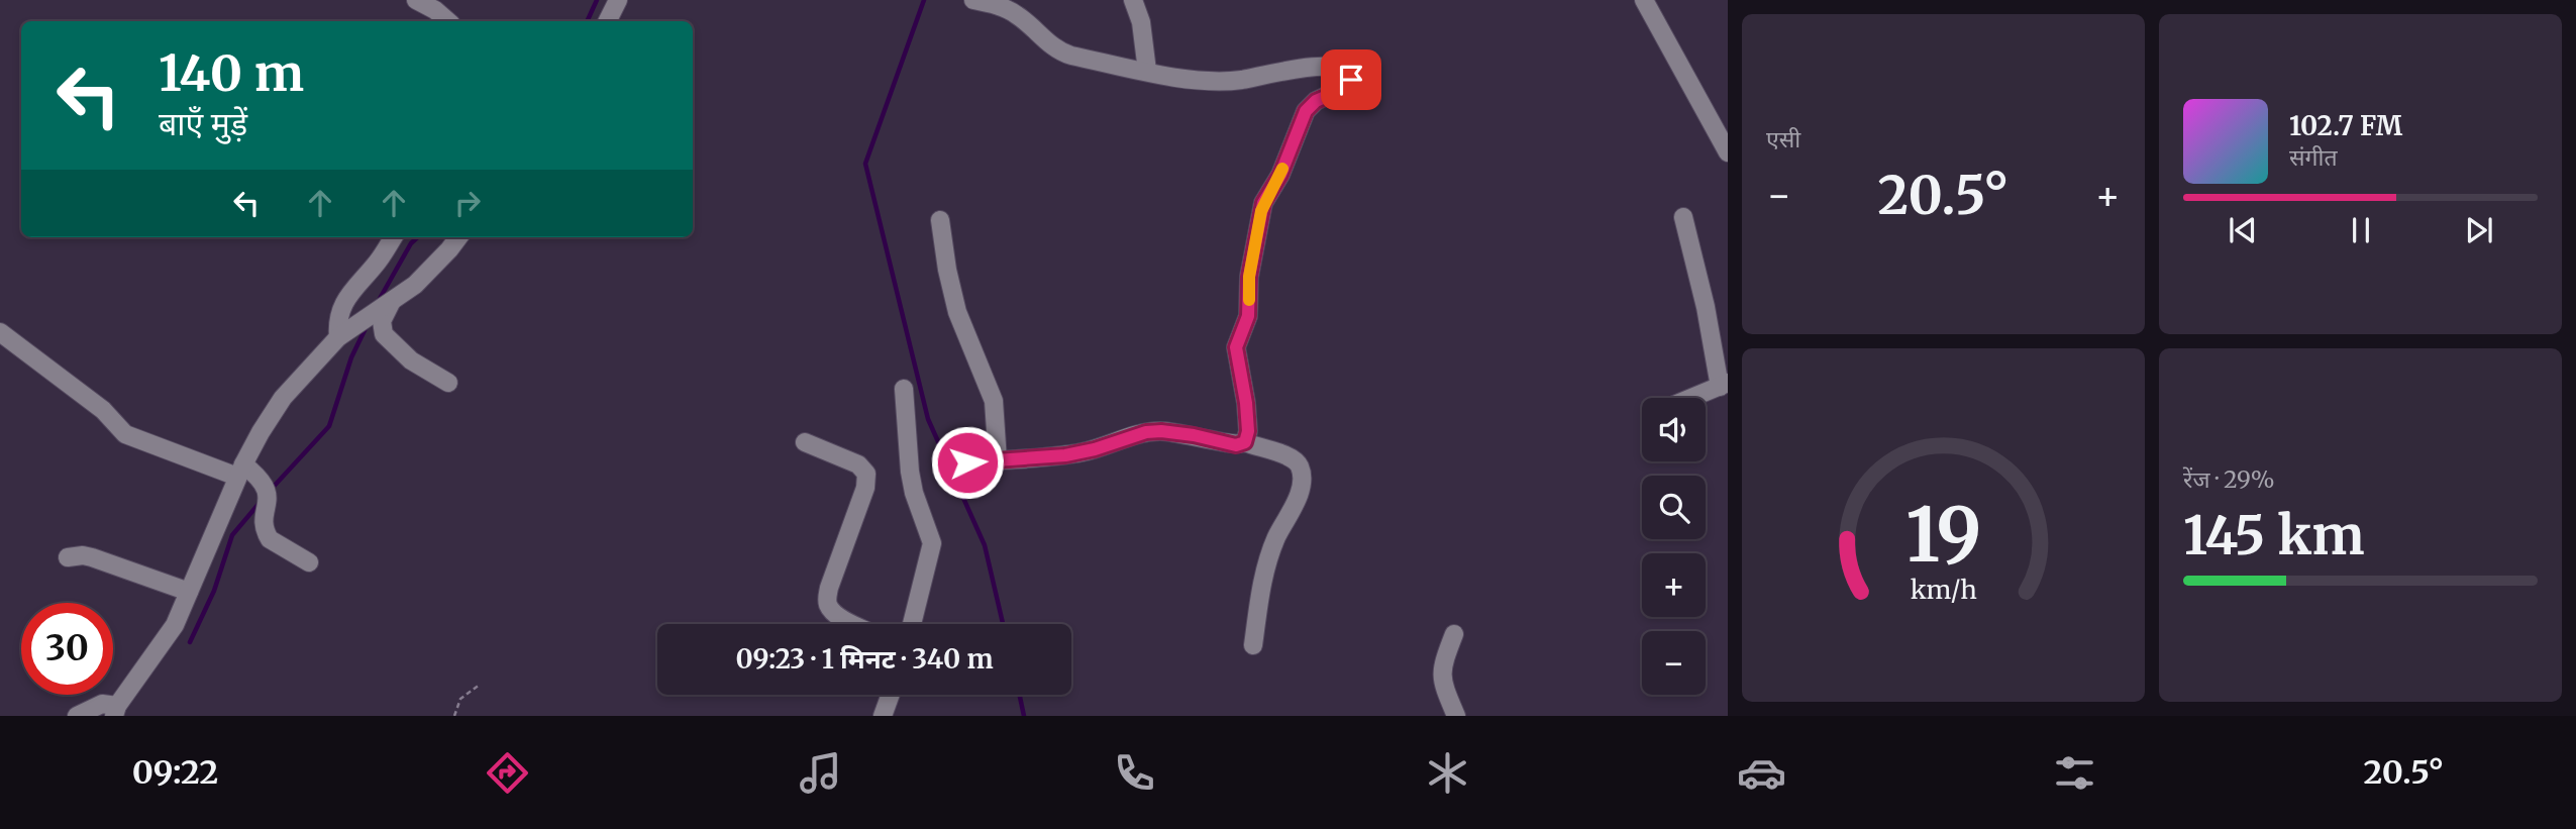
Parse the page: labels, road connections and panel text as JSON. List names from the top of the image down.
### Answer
{
  "page": {
    "tile": [
      "एसी",
      ["रेंज · 29%", "145 km"]
    ],
    "turn": ["140 m", "बाएँ मुड़ें"],
    "song": ["102.7 FM", "संगीत"],
    "heat": ["−", "20.5°", "+"],
    "map_buttons": ["+", "−"],
    "limit": "30",
    "trip": "09:23 · 1 मिनट · 340 m",
    "tabs": ["09:22", "20.5°"],
    "gauge": ["19", "km/h"]
  }
}
